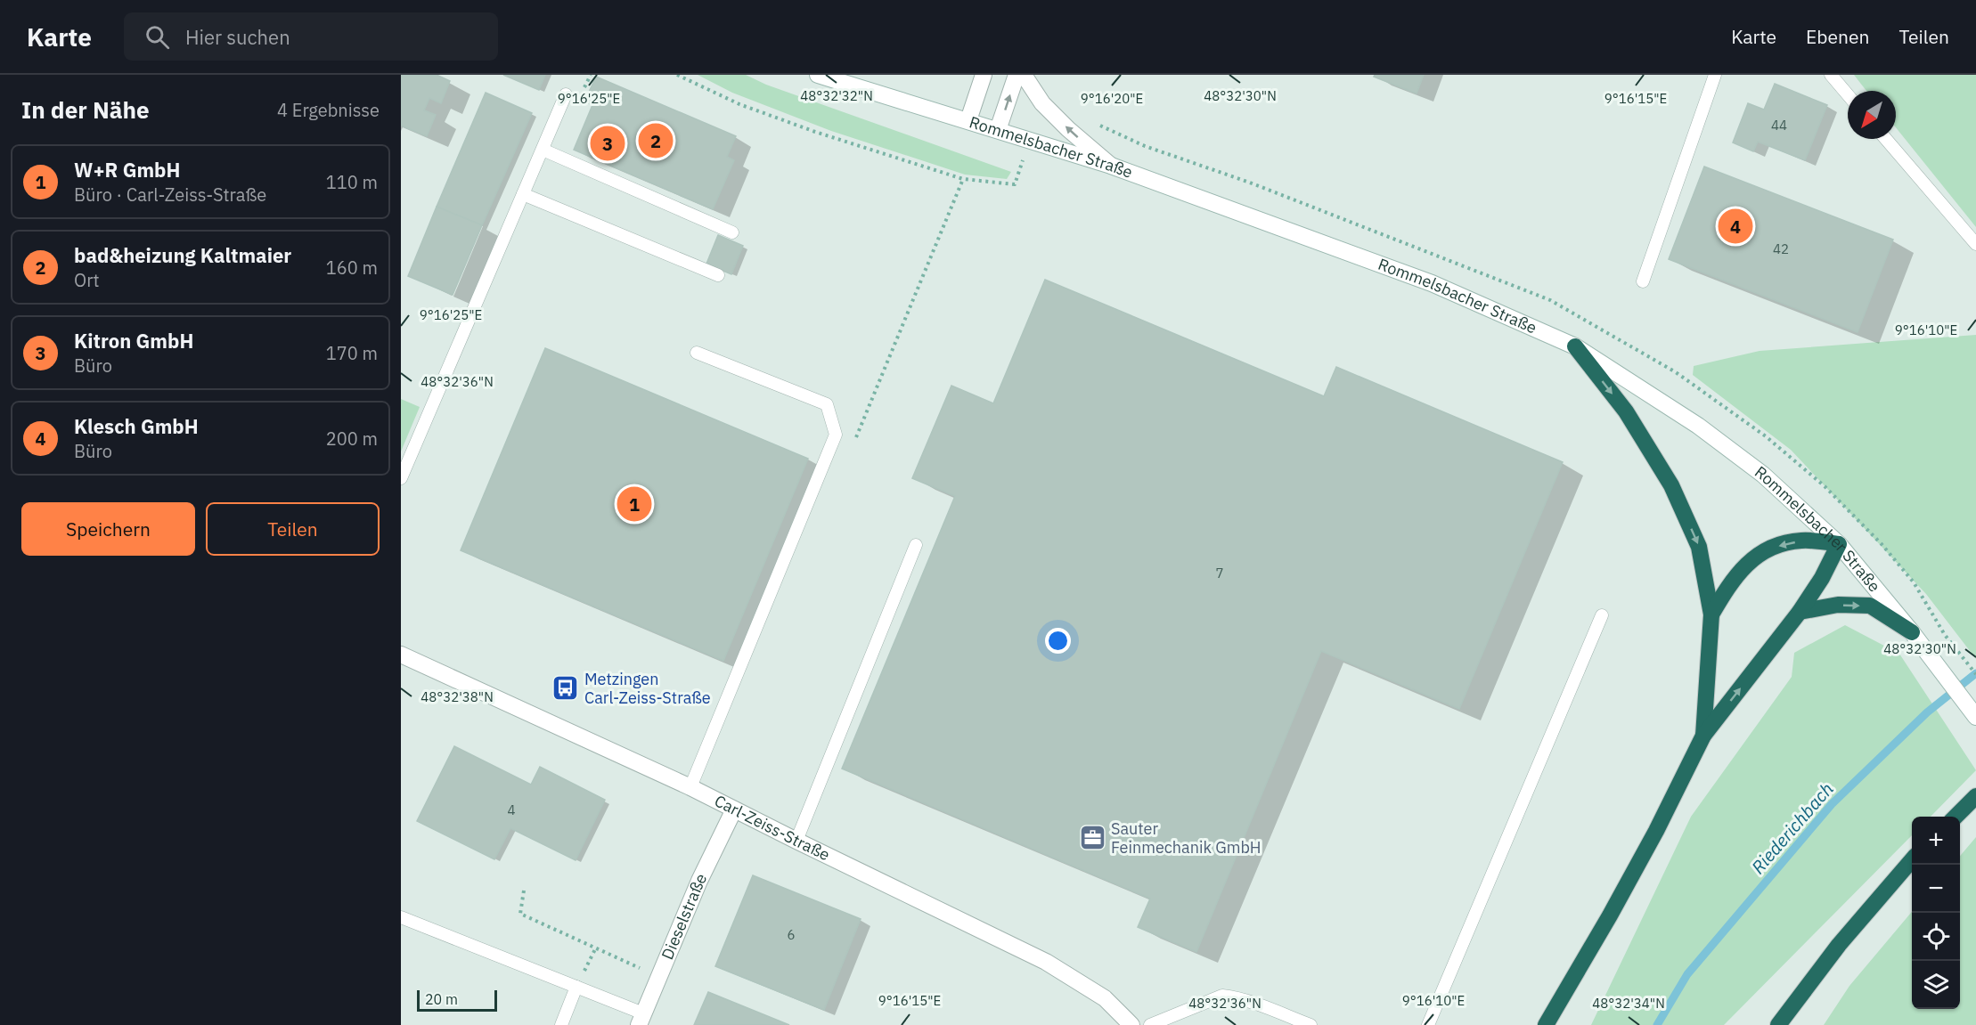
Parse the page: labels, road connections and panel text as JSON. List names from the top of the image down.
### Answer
{
  "streets": {
    "main road": ["Rommelsbacher Straße", "Carl-Zeiss-Straße", "Dieselstraße"]
  },
  "crossings": [
    ["Carl-Zeiss-Straße", "Dieselstraße"]
  ],
  "water": ["Riederichbach"],
  "places": {
    "bus stop": ["Metzingen Carl-Zeiss-Straße"],
    "office": ["Sauter Feinmechanik GmbH"]
  },
  "house_numbers": [
    "44",
    "42",
    "7",
    "4",
    "6"
  ],
  "scale_bar": "20 m",
  "north": "bottom left",
  "page": {
    "header": "Karte",
    "search": "Hier suchen",
    "nav": ["Karte", "Ebenen", "Teilen"],
    "heading": ["In der Nähe", "4 Ergebnisse"],
    "pins": [
      "2",
      "3",
      "4",
      "1"
    ],
    "list": [
      {
        "mark": "1",
        "name": "W+R GmbH",
        "note": "Büro · Carl-Zeiss-Straße",
        "value": "110 m"
      },
      {
        "mark": "2",
        "name": "bad&heizung Kaltmaier",
        "note": "Ort",
        "value": "160 m"
      },
      {
        "mark": "3",
        "name": "Kitron GmbH",
        "note": "Büro",
        "value": "170 m"
      },
      {
        "mark": "4",
        "name": "Klesch GmbH",
        "note": "Büro",
        "value": "200 m"
      }
    ],
    "buttons": ["Speichern", "Teilen"],
    "map_buttons": ["+", "−"],
    "scale": "20 m"
  },
  "coordinates": [
    "48°32'30\"N",
    "48°32'32\"N",
    "9°16'25\"E",
    "9°16'20\"E",
    "9°16'15\"E",
    "9°16'10\"E",
    "48°32'36\"N",
    "48°32'38\"N",
    "48°32'34\"N"
  ]
}
